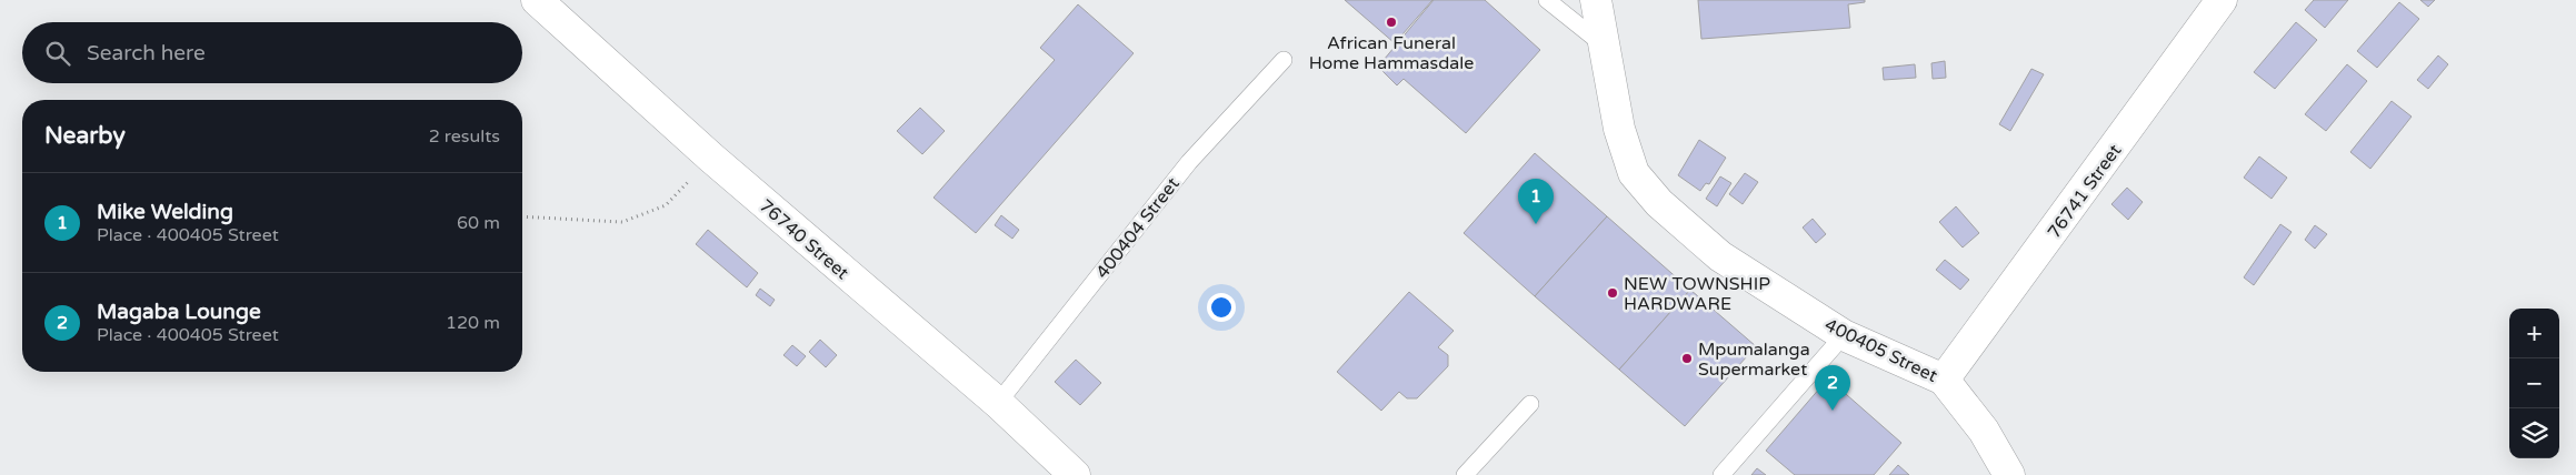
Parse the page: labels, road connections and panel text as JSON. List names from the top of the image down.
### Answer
{
  "streets": {
    "street": ["76741 Street", "76740 Street", "400405 Street"],
    "lane": ["400404 Street"]
  },
  "crossings": [
    ["76741 Street", "400405 Street"],
    ["400404 Street", "76740 Street"]
  ],
  "places": ["African Funeral Home Hammasdale", "NEW TOWNSHIP HARDWARE", "Mpumalanga Supermarket"],
  "page": {
    "search": "Search here",
    "heading": ["Nearby", "2 results"],
    "list": [
      {
        "mark": "1",
        "name": "Mike Welding",
        "note": "Place · 400405 Street",
        "value": "60 m"
      },
      {
        "mark": "2",
        "name": "Magaba Lounge",
        "note": "Place · 400405 Street",
        "value": "120 m"
      }
    ],
    "pins": ["1", "2"],
    "map_buttons": ["+", "−"]
  }
}
